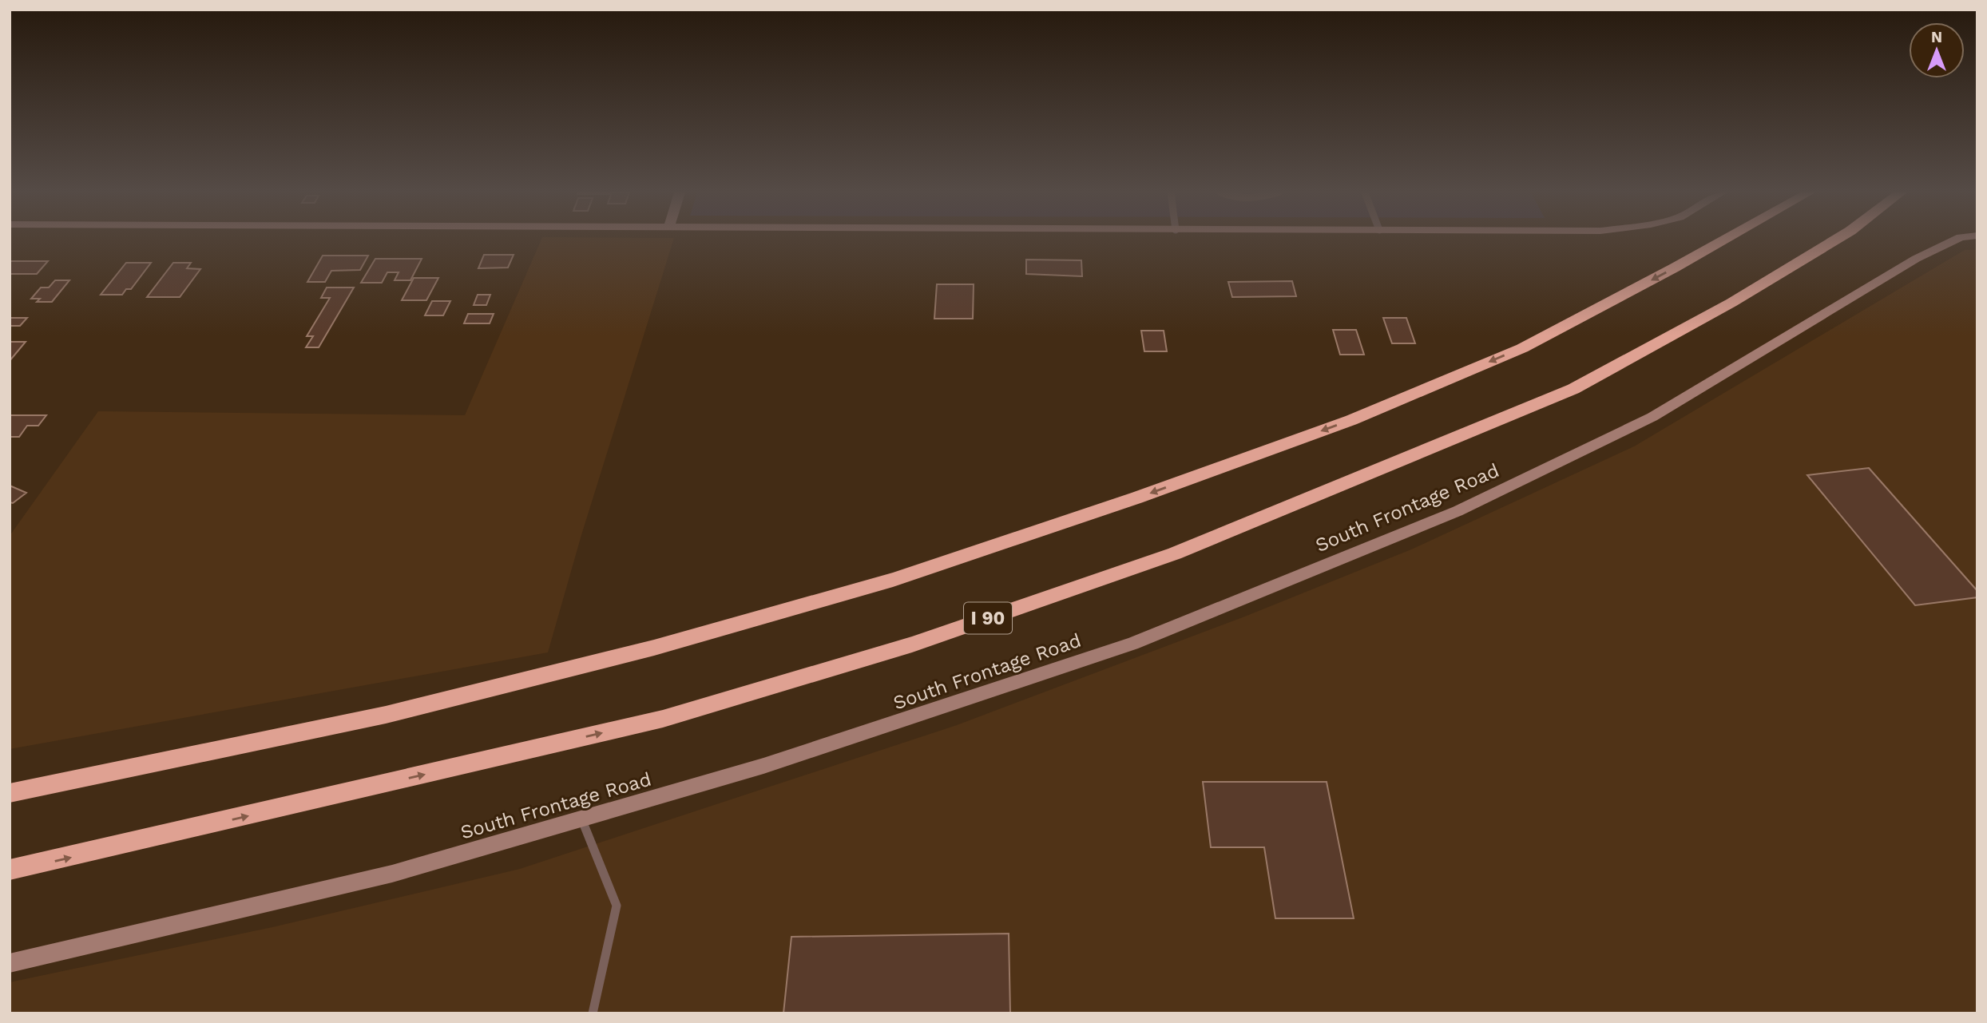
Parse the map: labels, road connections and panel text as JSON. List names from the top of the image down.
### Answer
{
  "streets": {
    "highway": ["I 90"],
    "main road": ["South Frontage Road"]
  },
  "north": "top"
}
